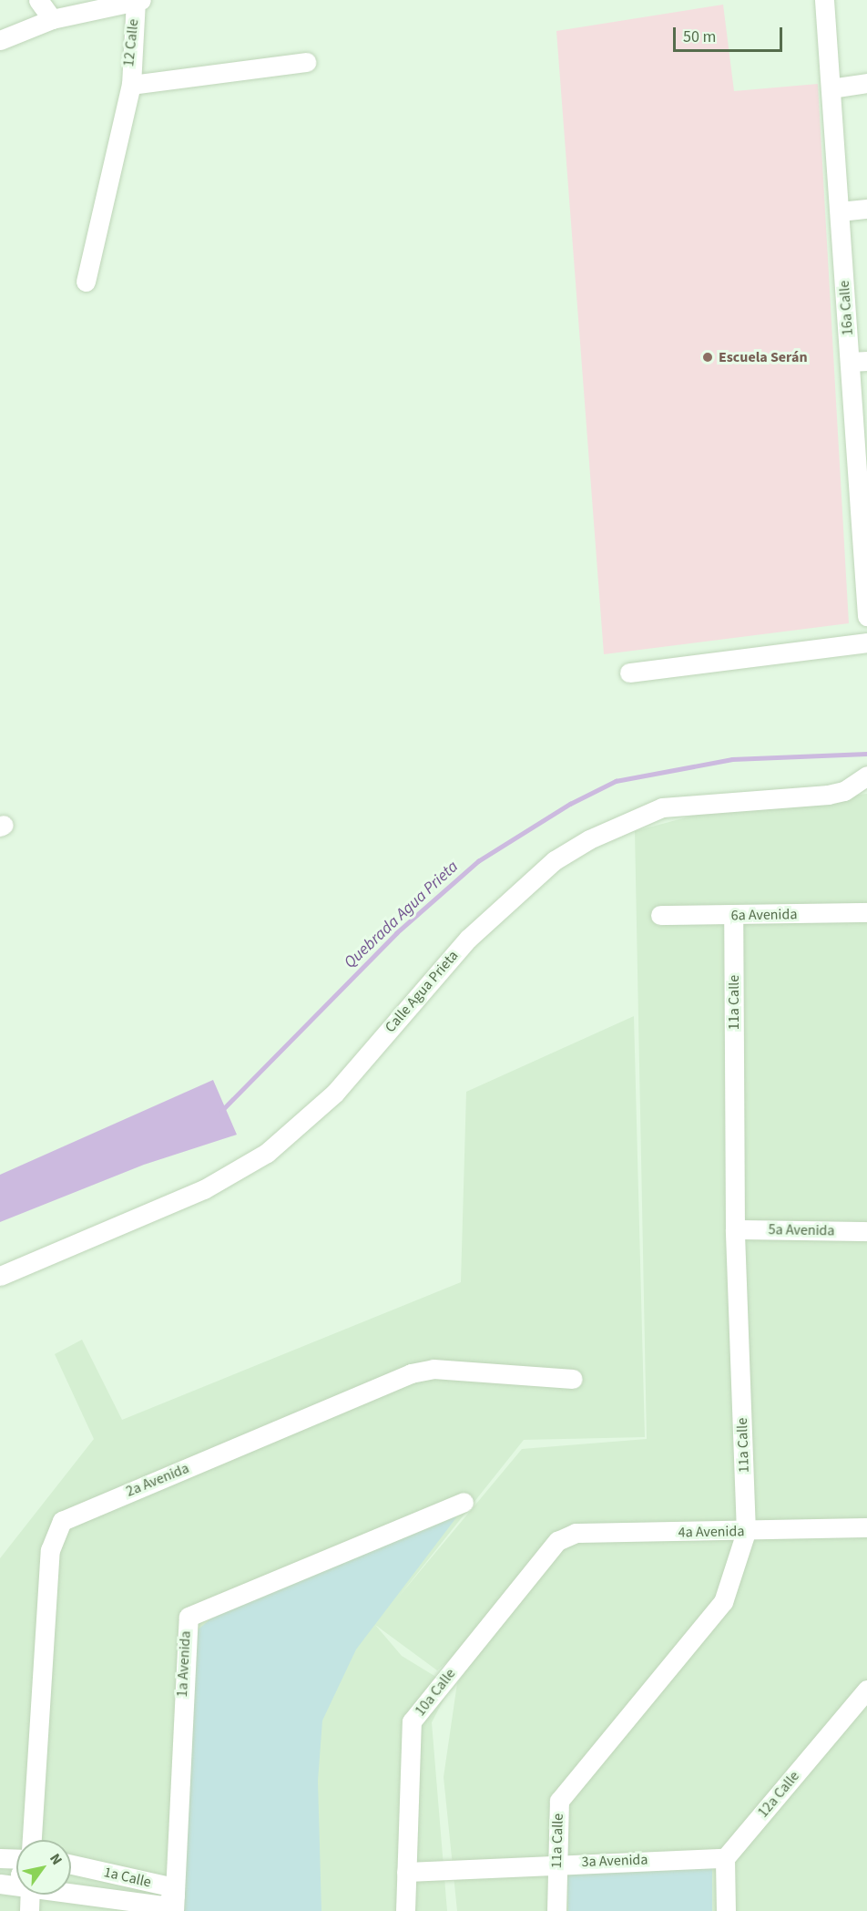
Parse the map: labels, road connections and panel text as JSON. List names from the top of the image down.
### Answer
{
  "streets": {
    "street": [
      "12 Calle",
      "16a Calle",
      "6a Avenida",
      "Calle Agua Prieta",
      "11a Calle",
      "5a Avenida",
      "2a Avenida",
      "4a Avenida",
      "1a Avenida",
      "10a Calle",
      "12a Calle",
      "3a Avenida",
      "1a Calle"
    ]
  },
  "crossings": [
    ["6a Avenida", "11a Calle"],
    ["11a Calle", "5a Avenida"],
    ["11a Calle", "4a Avenida"],
    ["11a Calle", "3a Avenida"],
    ["4a Avenida", "10a Calle"],
    ["1a Avenida", "1a Calle"],
    ["10a Calle", "3a Avenida"],
    ["12a Calle", "3a Avenida"]
  ],
  "water": ["Quebrada Agua Prieta"],
  "places": ["Escuela Serán"],
  "scale_bar": "50 m",
  "north": "top right"
}
